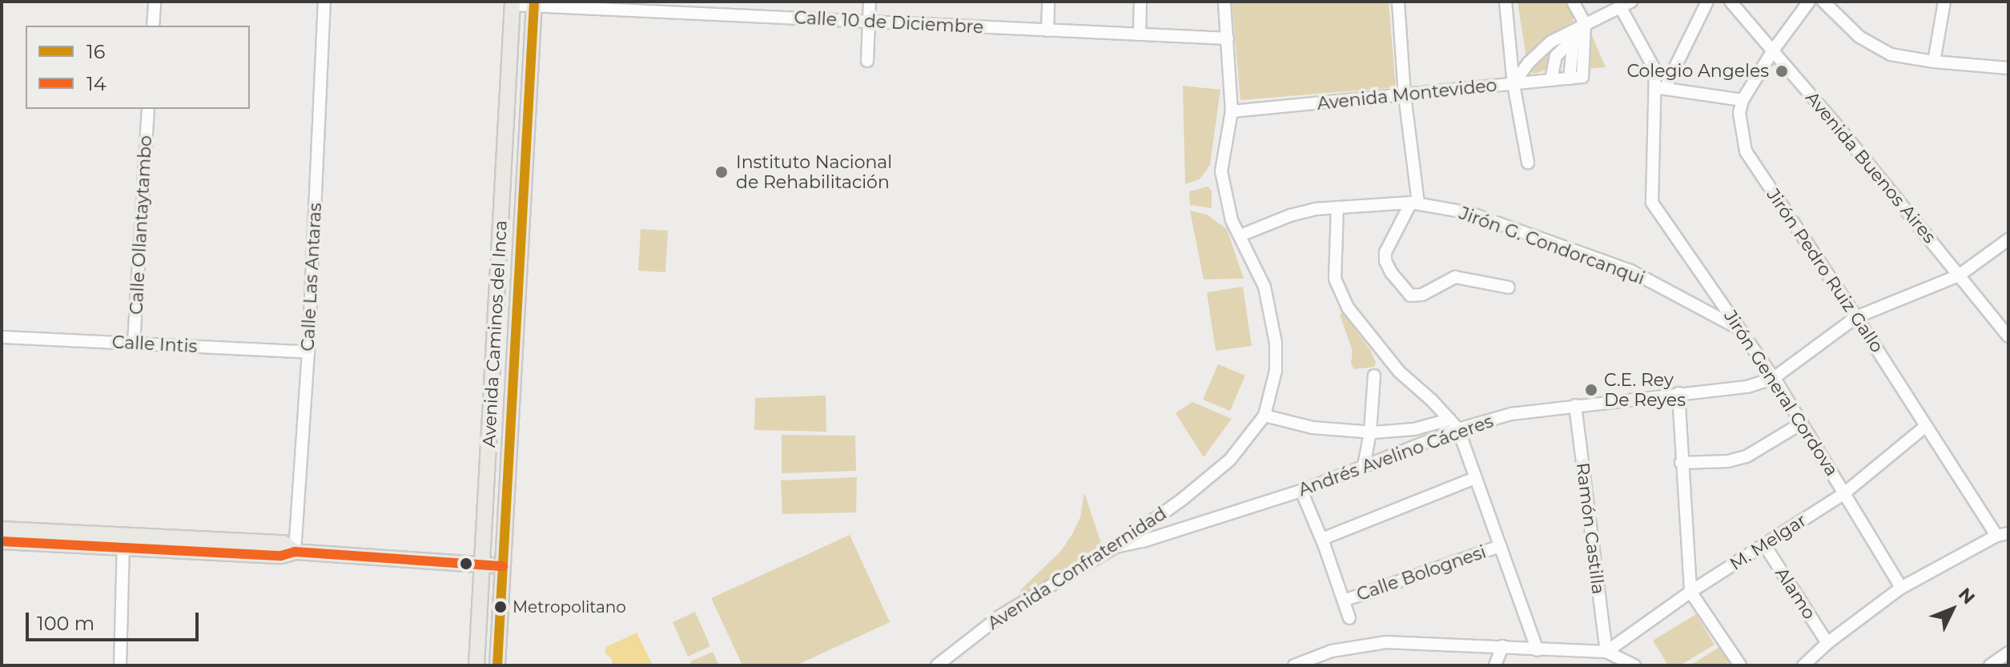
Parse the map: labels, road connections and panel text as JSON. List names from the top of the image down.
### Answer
{
  "streets": {
    "main road": ["Avenida Caminos del Inca"],
    "street": [
      "Calle 10 de Diciembre",
      "Avenida Montevideo",
      "Avenida Buenos Aires",
      "Calle Ollantaytambo",
      "Jirón G. Condorcanqui",
      "Jirón Pedro Ruiz Gallo",
      "Calle Las Antaras",
      "Calle Intis",
      "Jirón General Cordova",
      "Andrés Avelino Cáceres",
      "Ramón Castilla",
      "M. Melgar",
      "Avenida Confraternidad",
      "Calle Bolognesi",
      "Alamo"
    ]
  },
  "crossings": [
    ["Calle 10 de Diciembre", "Avenida Caminos del Inca"],
    ["Calle 10 de Diciembre", "Avenida Confraternidad"],
    ["Avenida Montevideo", "Avenida Confraternidad"],
    ["Avenida Buenos Aires", "Andrés Avelino Cáceres"],
    ["Calle Ollantaytambo", "Calle Intis"],
    ["Jirón G. Condorcanqui", "Jirón General Cordova"],
    ["Jirón G. Condorcanqui", "Avenida Confraternidad"],
    ["Jirón Pedro Ruiz Gallo", "Andrés Avelino Cáceres"],
    ["Jirón Pedro Ruiz Gallo", "M. Melgar"],
    ["Calle Las Antaras", "Calle Intis"],
    ["Jirón General Cordova", "Andrés Avelino Cáceres"],
    ["Jirón General Cordova", "M. Melgar"],
    ["Andrés Avelino Cáceres", "Ramón Castilla"],
    ["Andrés Avelino Cáceres", "Avenida Confraternidad"],
    ["Ramón Castilla", "M. Melgar"],
    ["M. Melgar", "Alamo"]
  ],
  "places": [
    "Colegio Angeles",
    "Instituto Nacional de Rehabilitación",
    "C.E. Rey De Reyes",
    "Metropolitano"
  ],
  "lines": ["transit line 16", "transit line 14"],
  "legend": ["16", "14"],
  "scale_bar": "100 m",
  "north": "top right"
}
